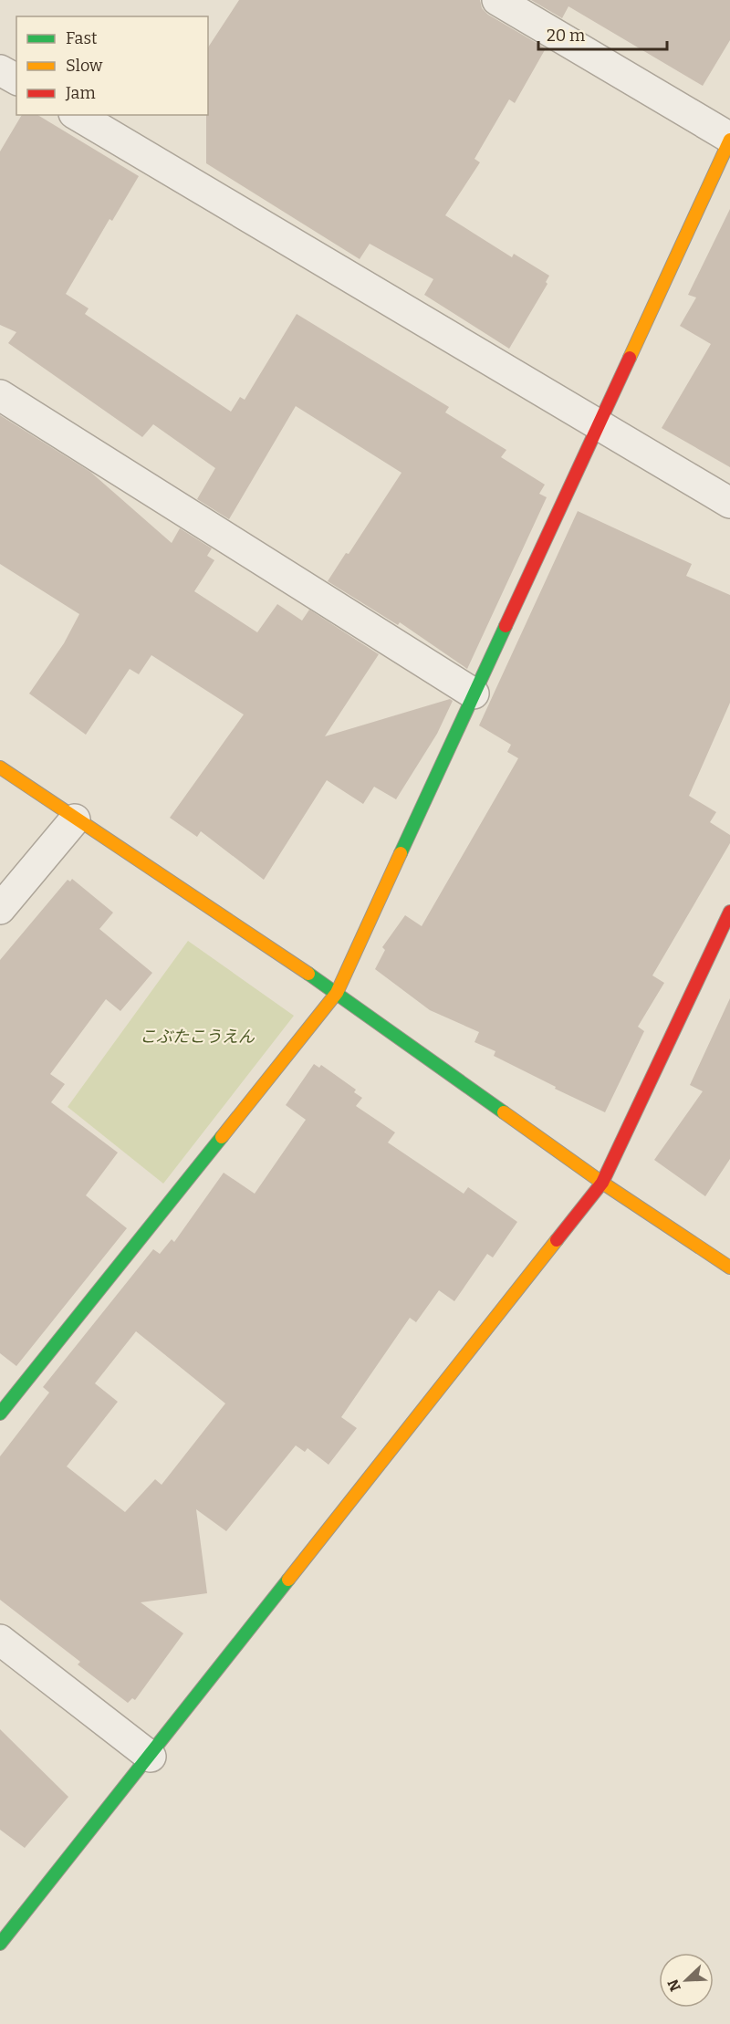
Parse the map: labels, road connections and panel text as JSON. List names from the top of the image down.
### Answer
{
  "parks": ["こぶたこうえん"],
  "legend": ["Fast", "Slow", "Jam"],
  "scale_bar": "20 m",
  "north": "bottom left"
}
